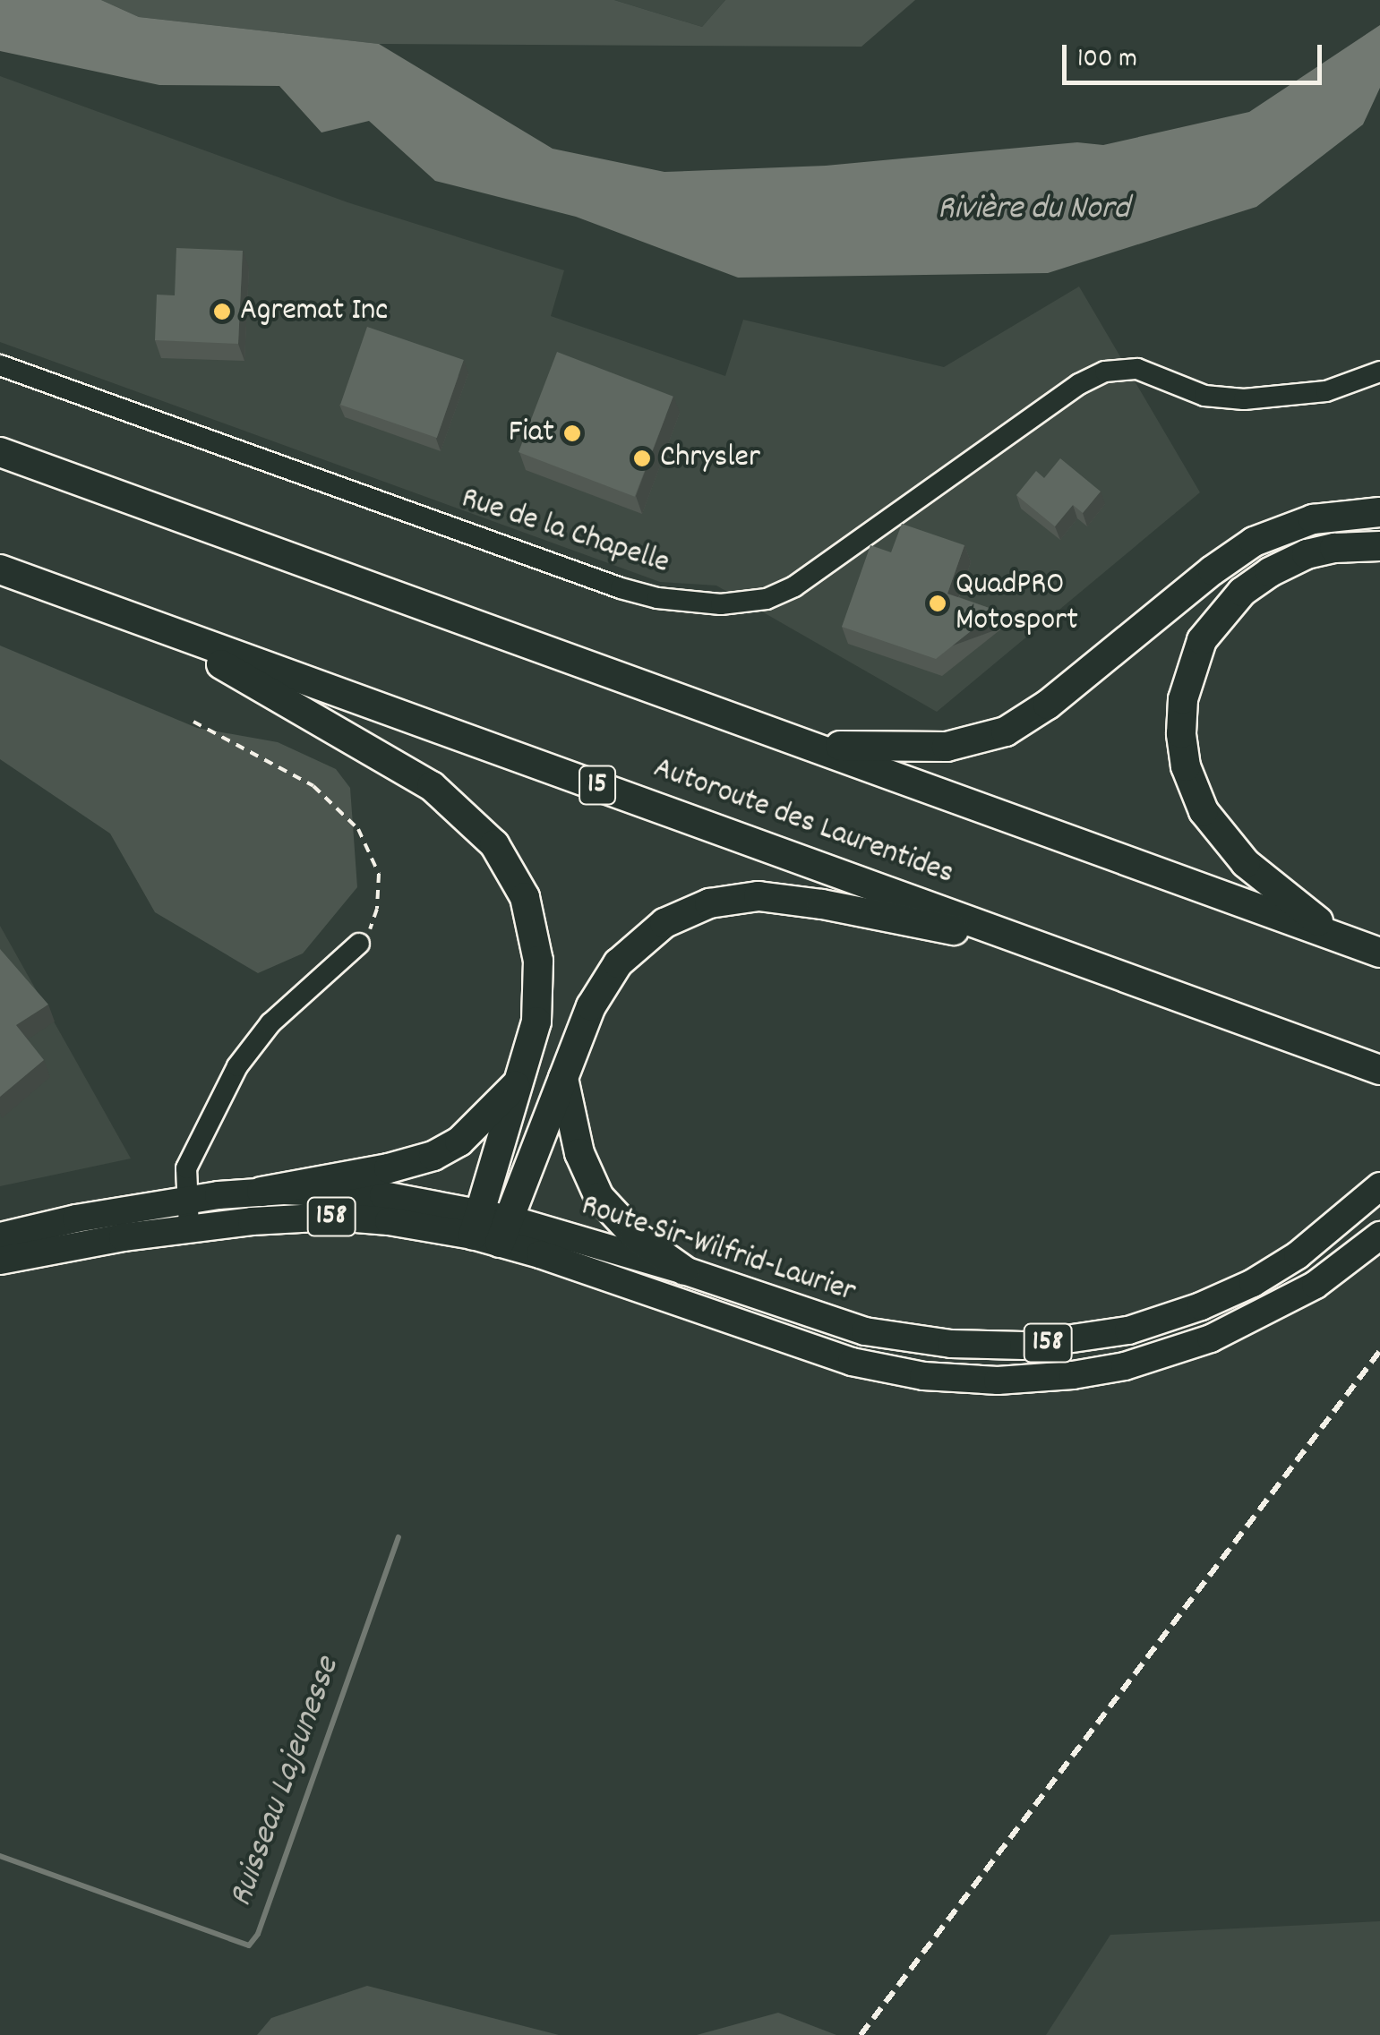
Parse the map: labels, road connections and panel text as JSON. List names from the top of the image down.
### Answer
{
  "streets": {
    "highway": ["15", "Autoroute des Laurentides"],
    "main road": ["158", "Route Sir-Wilfrid-Laurier"],
    "street": ["Rue de la Chapelle"]
  },
  "water": ["Rivière du Nord", "Ruisseau Lajeunesse"],
  "places": [
    "Agremat Inc",
    "Fiat",
    "Chrysler",
    "QuadPRO Motosport"
  ],
  "scale_bar": "100 m"
}
